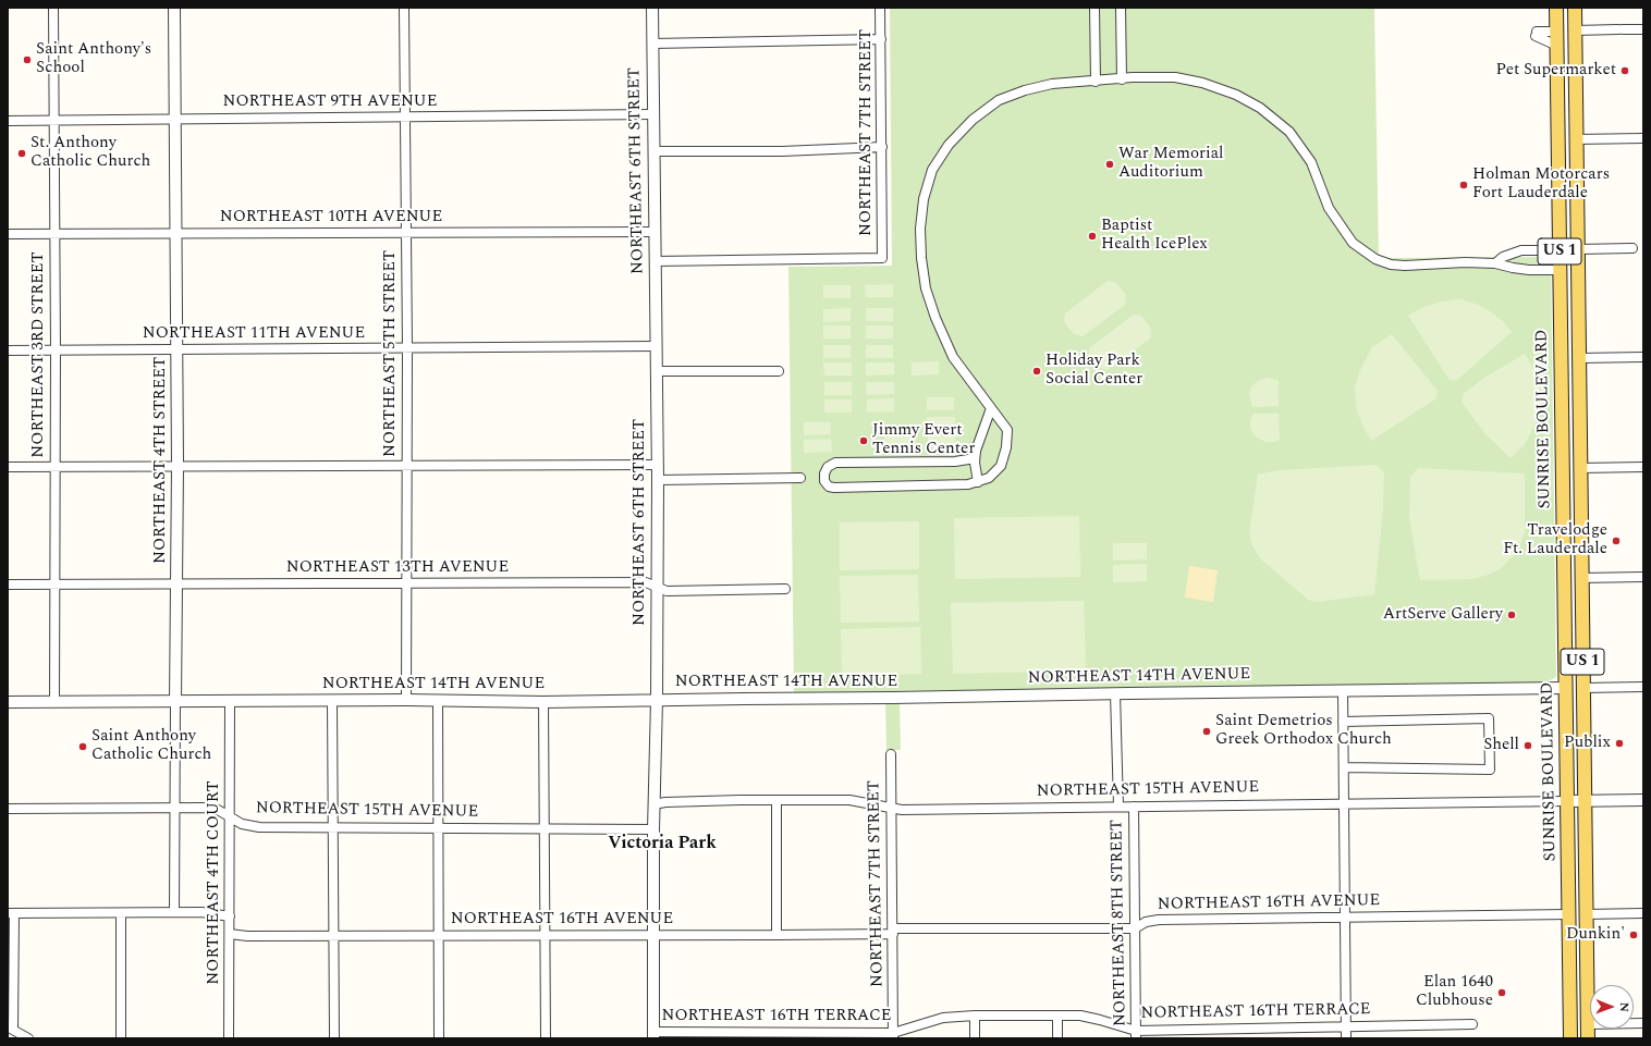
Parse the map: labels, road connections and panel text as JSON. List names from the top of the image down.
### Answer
{
  "streets": {
    "main road": ["US 1", "SUNRISE BOULEVARD"],
    "street": [
      "NORTHEAST 9TH AVENUE",
      "NORTHEAST 7TH STREET",
      "NORTHEAST 6TH STREET",
      "NORTHEAST 10TH AVENUE",
      "NORTHEAST 11TH AVENUE",
      "NORTHEAST 5TH STREET",
      "NORTHEAST 3RD STREET",
      "NORTHEAST 4TH STREET",
      "NORTHEAST 13TH AVENUE",
      "NORTHEAST 14TH AVENUE",
      "NORTHEAST 15TH AVENUE",
      "NORTHEAST 4TH COURT",
      "NORTHEAST 16TH AVENUE",
      "NORTHEAST 8TH STREET",
      "NORTHEAST 16TH TERRACE"
    ]
  },
  "crossings": [
    ["NORTHEAST 9TH AVENUE", "NORTHEAST 6TH STREET"],
    ["NORTHEAST 9TH AVENUE", "NORTHEAST 5TH STREET"],
    ["NORTHEAST 9TH AVENUE", "NORTHEAST 3RD STREET"],
    ["NORTHEAST 9TH AVENUE", "NORTHEAST 4TH STREET"],
    ["NORTHEAST 7TH STREET", "NORTHEAST 6TH STREET"],
    ["NORTHEAST 7TH STREET", "NORTHEAST 15TH AVENUE"],
    ["NORTHEAST 7TH STREET", "NORTHEAST 16TH AVENUE"],
    ["NORTHEAST 7TH STREET", "NORTHEAST 16TH TERRACE"],
    ["NORTHEAST 6TH STREET", "NORTHEAST 10TH AVENUE"],
    ["NORTHEAST 6TH STREET", "NORTHEAST 11TH AVENUE"],
    ["NORTHEAST 6TH STREET", "NORTHEAST 13TH AVENUE"],
    ["NORTHEAST 6TH STREET", "NORTHEAST 14TH AVENUE"],
    ["NORTHEAST 6TH STREET", "NORTHEAST 15TH AVENUE"],
    ["NORTHEAST 6TH STREET", "NORTHEAST 16TH AVENUE"],
    ["NORTHEAST 6TH STREET", "NORTHEAST 16TH TERRACE"],
    ["NORTHEAST 10TH AVENUE", "NORTHEAST 5TH STREET"],
    ["NORTHEAST 10TH AVENUE", "NORTHEAST 3RD STREET"],
    ["NORTHEAST 10TH AVENUE", "NORTHEAST 4TH STREET"],
    ["US 1", "NORTHEAST 15TH AVENUE"],
    ["NORTHEAST 11TH AVENUE", "NORTHEAST 5TH STREET"],
    ["NORTHEAST 11TH AVENUE", "NORTHEAST 3RD STREET"],
    ["NORTHEAST 11TH AVENUE", "NORTHEAST 4TH STREET"],
    ["NORTHEAST 5TH STREET", "NORTHEAST 13TH AVENUE"],
    ["NORTHEAST 5TH STREET", "NORTHEAST 14TH AVENUE"],
    ["NORTHEAST 3RD STREET", "NORTHEAST 13TH AVENUE"],
    ["NORTHEAST 3RD STREET", "NORTHEAST 14TH AVENUE"],
    ["SUNRISE BOULEVARD", "NORTHEAST 14TH AVENUE"],
    ["SUNRISE BOULEVARD", "NORTHEAST 15TH AVENUE"],
    ["SUNRISE BOULEVARD", "NORTHEAST 16TH AVENUE"],
    ["NORTHEAST 4TH STREET", "NORTHEAST 13TH AVENUE"],
    ["NORTHEAST 4TH STREET", "NORTHEAST 14TH AVENUE"],
    ["NORTHEAST 4TH STREET", "NORTHEAST 15TH AVENUE"],
    ["NORTHEAST 14TH AVENUE", "NORTHEAST 4TH COURT"],
    ["NORTHEAST 14TH AVENUE", "NORTHEAST 8TH STREET"],
    ["NORTHEAST 15TH AVENUE", "NORTHEAST 4TH COURT"],
    ["NORTHEAST 15TH AVENUE", "NORTHEAST 8TH STREET"],
    ["NORTHEAST 4TH COURT", "NORTHEAST 16TH AVENUE"],
    ["NORTHEAST 16TH AVENUE", "NORTHEAST 8TH STREET"],
    ["NORTHEAST 8TH STREET", "NORTHEAST 16TH TERRACE"]
  ],
  "districts": ["Victoria Park"],
  "places": [
    "Saint Anthony's School",
    "Pet Supermarket",
    "St. Anthony Catholic Church",
    "War Memorial Auditorium",
    "Holman Motorcars Fort Lauderdale",
    "Baptist Health IcePlex",
    "Holiday Park Social Center",
    "Jimmy Evert Tennis Center",
    "Travelodge Ft. Lauderdale",
    "ArtServe Gallery",
    "Saint Demetrios Greek Orthodox Church",
    "Publix",
    "Shell",
    "Saint Anthony Catholic Church",
    "Dunkin'",
    "Elan 1640 Clubhouse"
  ],
  "north": "right"
}
